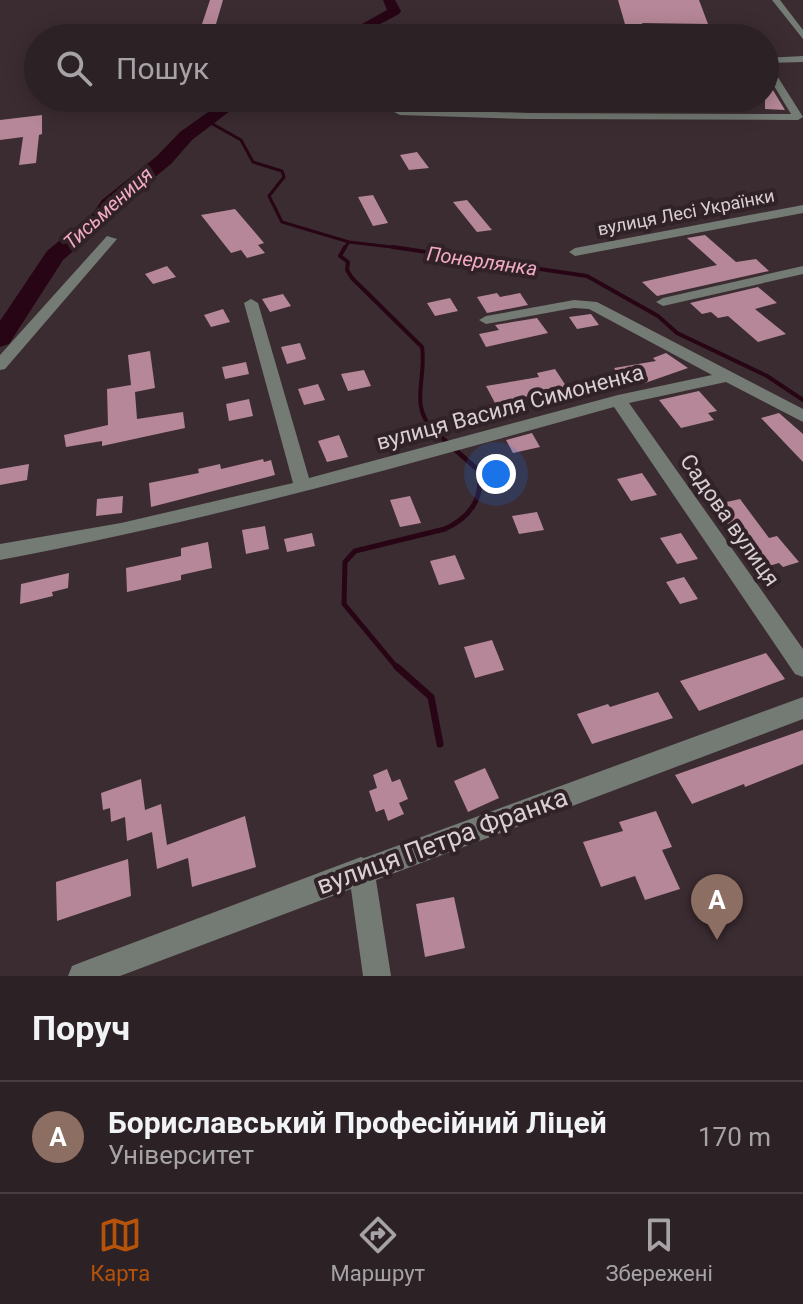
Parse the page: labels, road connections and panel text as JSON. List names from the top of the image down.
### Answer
{
  "streets": {
    "street": [
      "вулиця Лесі Українки",
      "вулиця Василя Симоненка",
      "Садова вулиця",
      "вулиця Петра Франка"
    ]
  },
  "crossings": [
    ["вулиця Василя Симоненка", "Садова вулиця"]
  ],
  "water": ["Тисьмениця", "Понерлянка"],
  "page": {
    "search": "Пошук",
    "pins": "A",
    "heading": "Поруч",
    "list": [
      {
        "mark": "A",
        "name": "Бориславський Професійний Ліцей",
        "note": "Університет",
        "value": "170 m"
      }
    ],
    "nav": ["Карта", "Маршрут", "Збережені"]
  }
}
